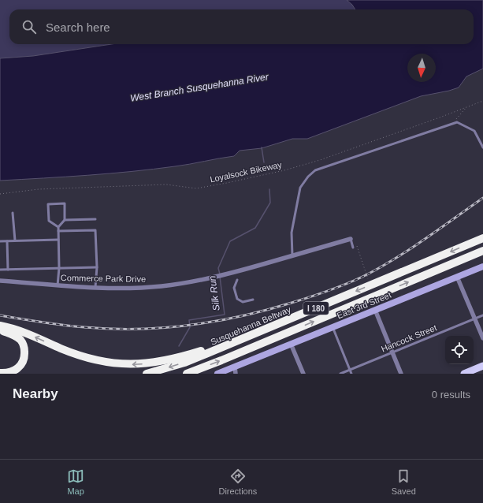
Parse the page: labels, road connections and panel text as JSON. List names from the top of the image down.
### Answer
{
  "streets": {
    "highway": ["I 180", "Susquehanna Beltway"],
    "main road": ["East 3rd Street"],
    "street": ["Commerce Park Drive"],
    "lane": ["Hancock Street"],
    "path": ["Loyalsock Bikeway"]
  },
  "water": ["West Branch Susquehanna River", "Silk Run"],
  "north": "bottom",
  "page": {
    "search": "Search here",
    "heading": ["Nearby", "0 results"],
    "nav": ["Map", "Directions", "Saved"]
  }
}
